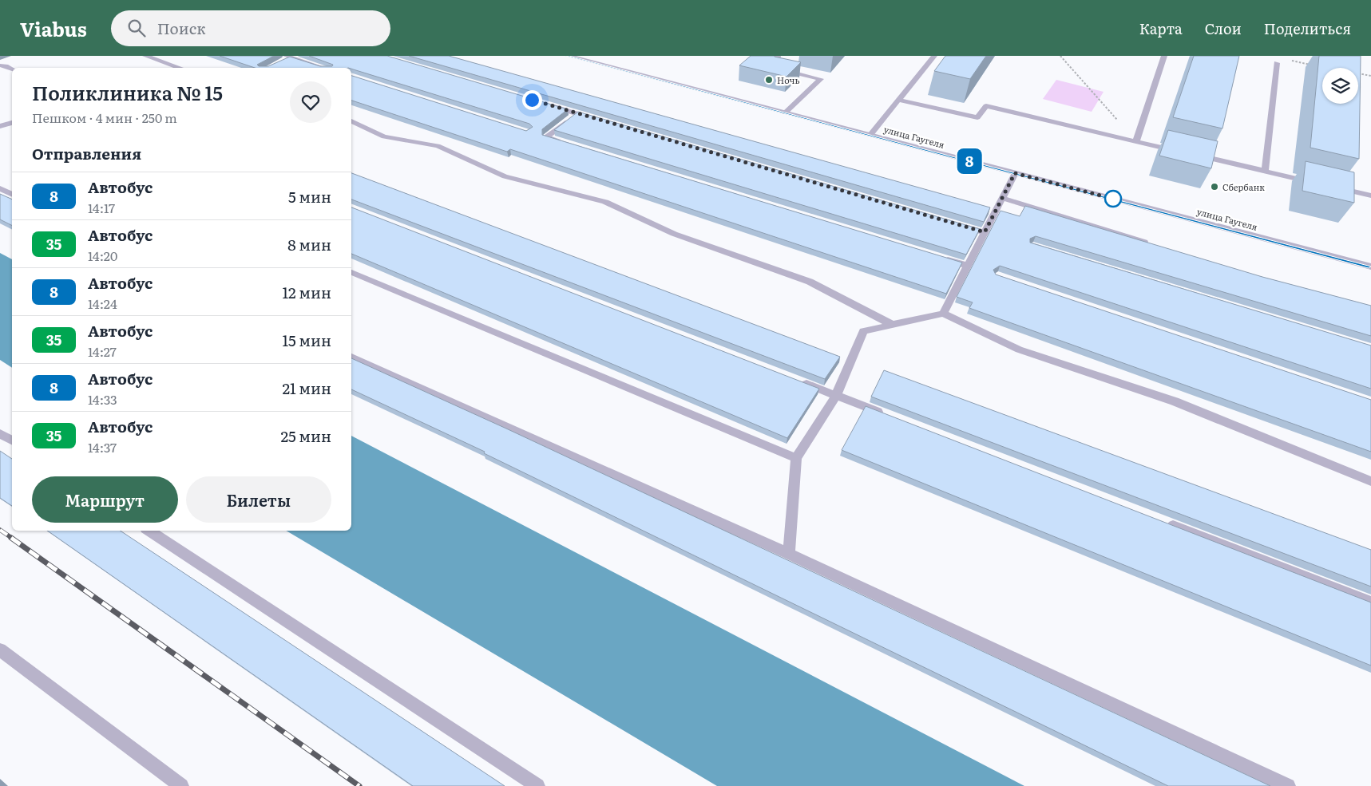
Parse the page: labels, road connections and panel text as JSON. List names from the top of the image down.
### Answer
{
  "streets": {
    "street": ["улица Гаугеля"]
  },
  "places": ["Ночь", "Сбербанк"],
  "lines": ["bus line 8"],
  "page": {
    "header": "Viabus",
    "search": "Поиск",
    "nav": ["Карта", "Слои", "Поделиться"],
    "on_map": "8",
    "heading": [
      ["Поликлиника № 15", "Пешком · 4 мин · 250 m"],
      "Отправления"
    ],
    "list": [
      {
        "mark": "8",
        "name": "Автобус",
        "note": "14:17",
        "value": "5 мин"
      },
      {
        "mark": "35",
        "name": "Автобус",
        "note": "14:20",
        "value": "8 мин"
      },
      {
        "mark": "8",
        "name": "Автобус",
        "note": "14:24",
        "value": "12 мин"
      },
      {
        "mark": "35",
        "name": "Автобус",
        "note": "14:27",
        "value": "15 мин"
      },
      {
        "mark": "8",
        "name": "Автобус",
        "note": "14:33",
        "value": "21 мин"
      },
      {
        "mark": "35",
        "name": "Автобус",
        "note": "14:37",
        "value": "25 мин"
      }
    ],
    "buttons": ["Маршрут", "Билеты"]
  }
}
